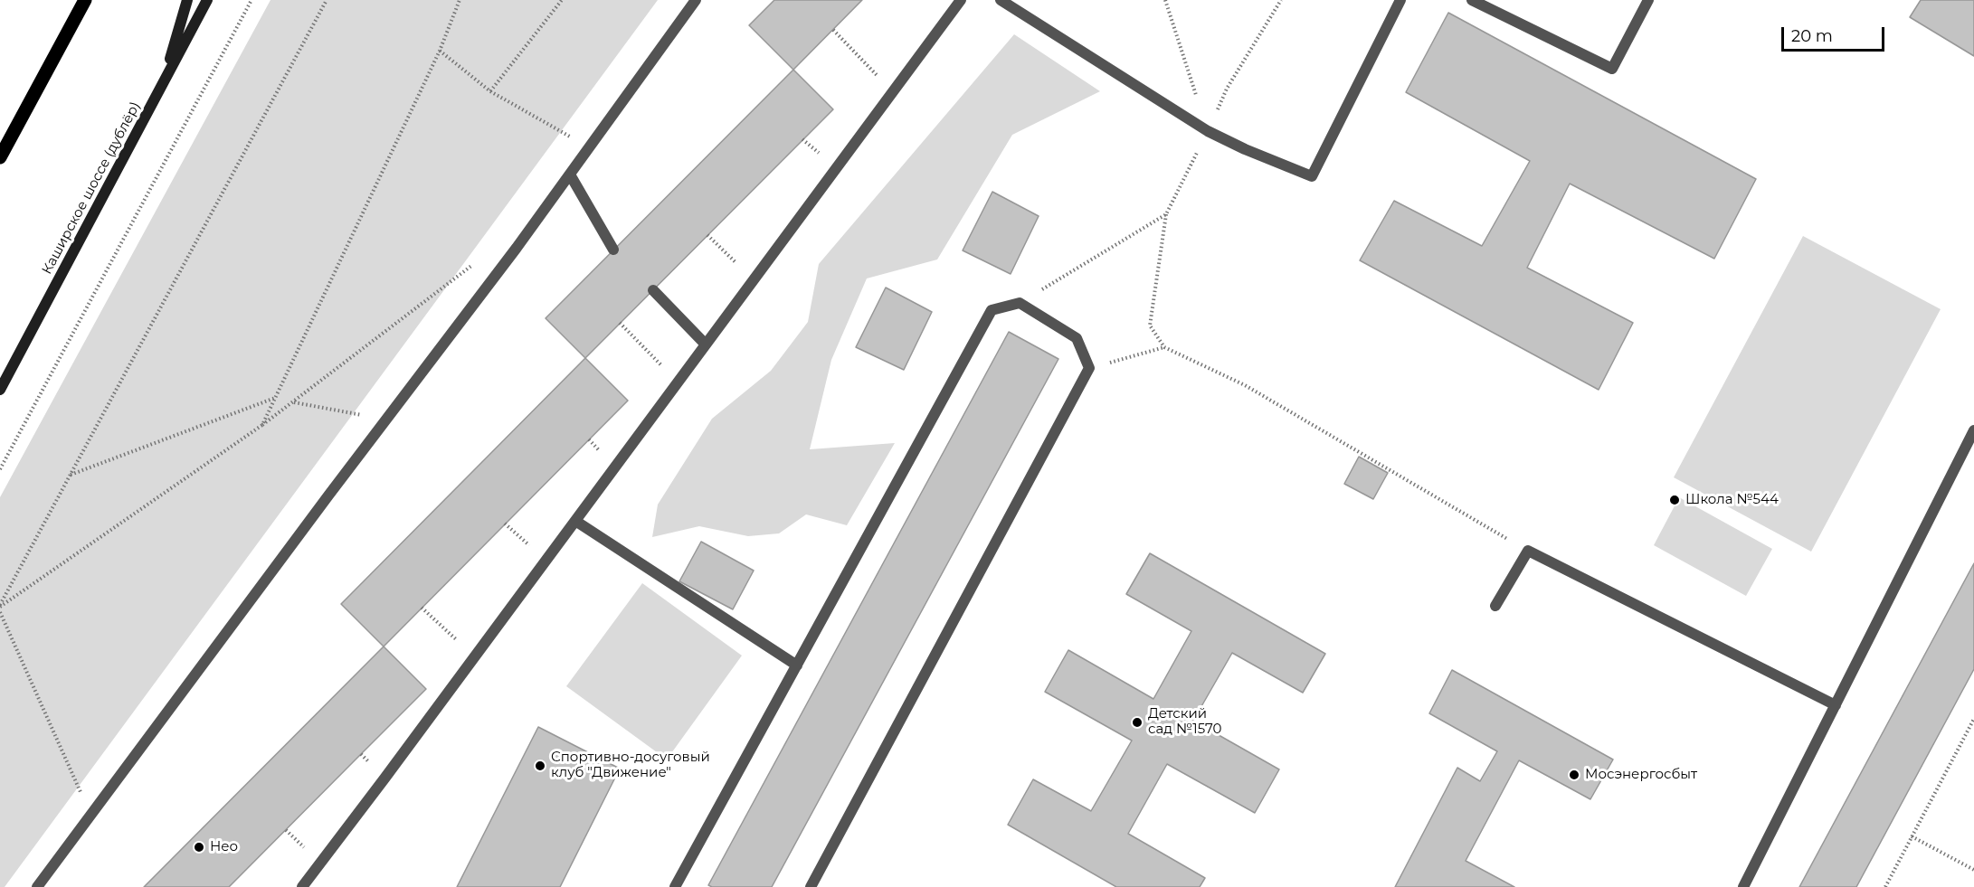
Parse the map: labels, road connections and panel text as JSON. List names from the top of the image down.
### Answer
{
  "streets": {
    "main road": ["Каширское шоссе (дублёр)"]
  },
  "places": [
    "Школа №544",
    "Детский сад №1570",
    "Спортивно-досуговый клуб \"Движение\"",
    "Мосэнергосбыт",
    "Нео"
  ],
  "scale_bar": "20 m"
}
